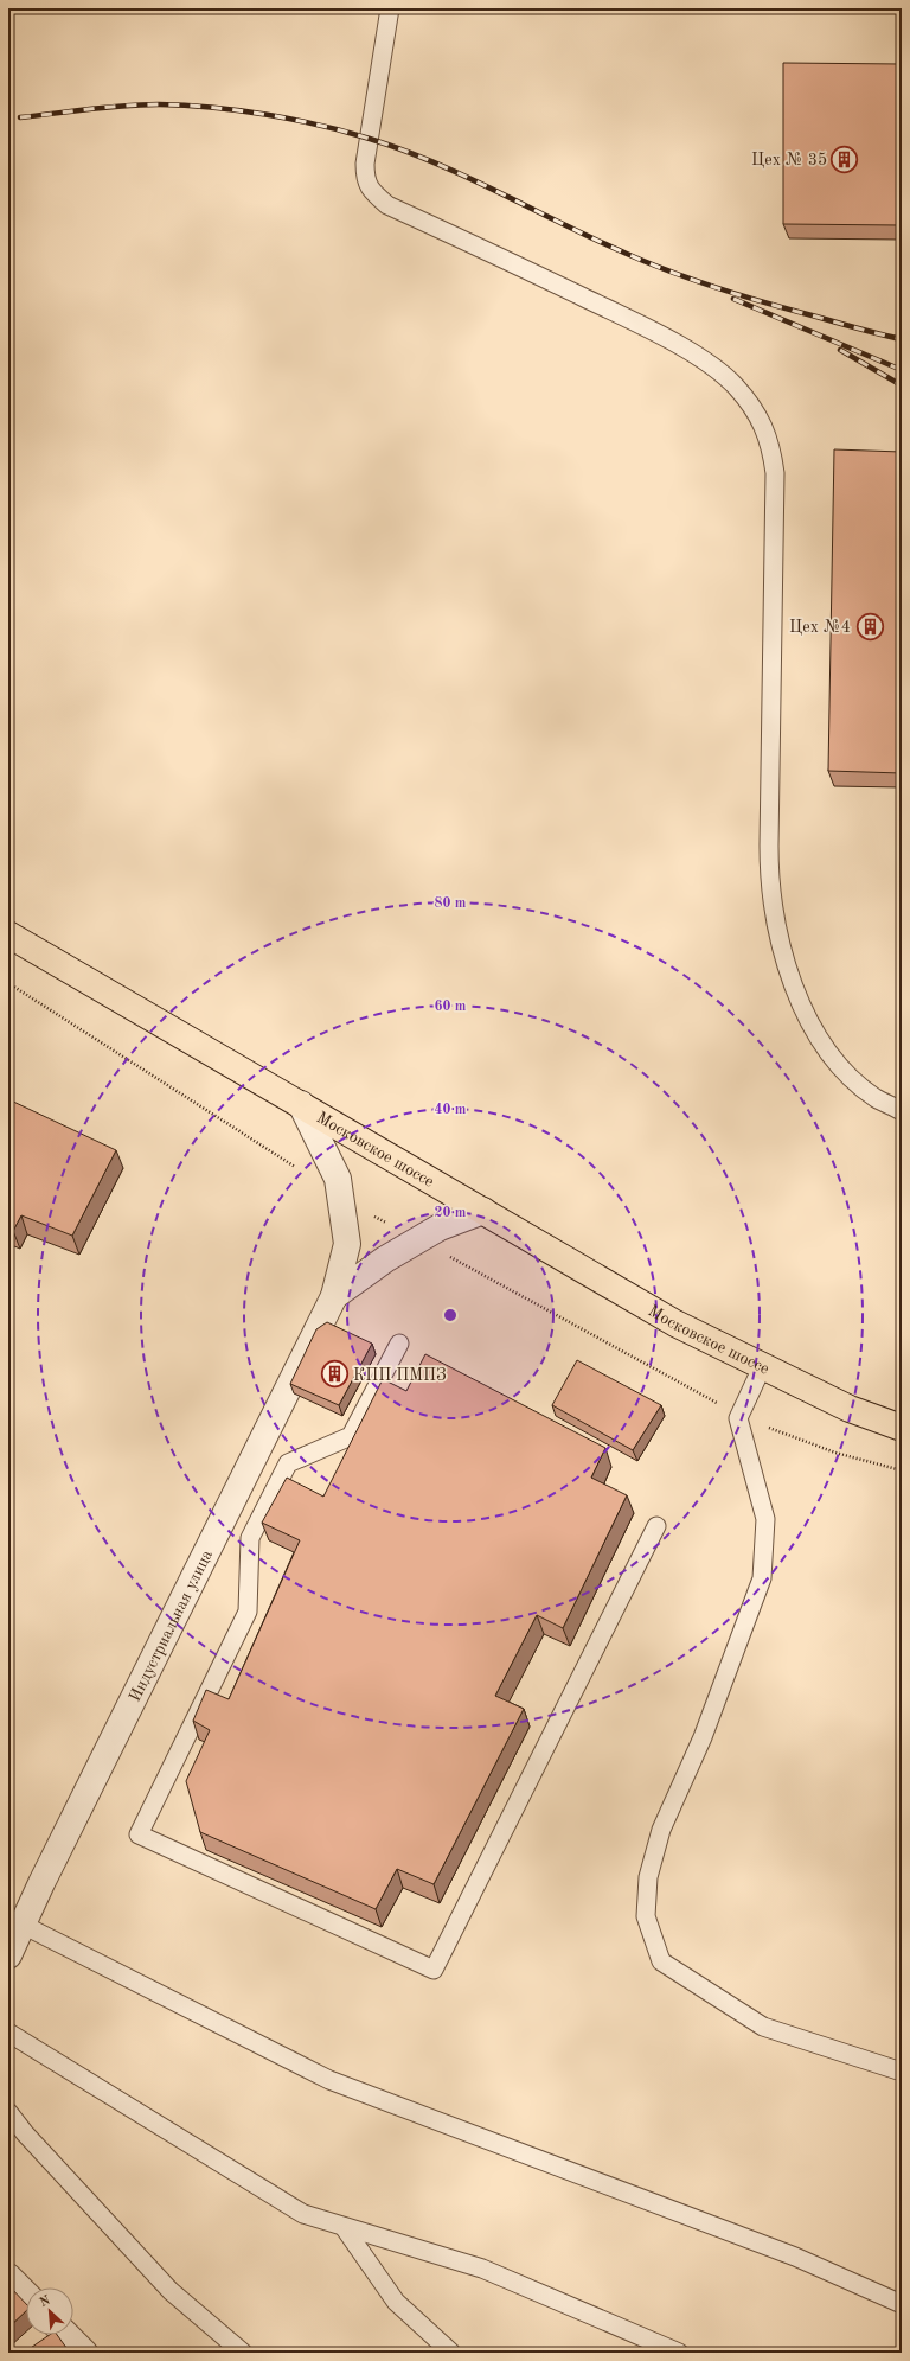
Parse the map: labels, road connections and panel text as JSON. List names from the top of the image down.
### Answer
{
  "streets": {
    "main road": ["Московское шоссе"],
    "street": ["Индустриальная улица"]
  },
  "crossings": [
    ["Московское шоссе", "Индустриальная улица"]
  ],
  "places": {
    "building": ["Цех № 35", "Цех №4", "КПП ПМПЗ"]
  },
  "north": "top left",
  "rings": [
    "80 m",
    "60 m",
    "40 m",
    "20 m"
  ]
}
